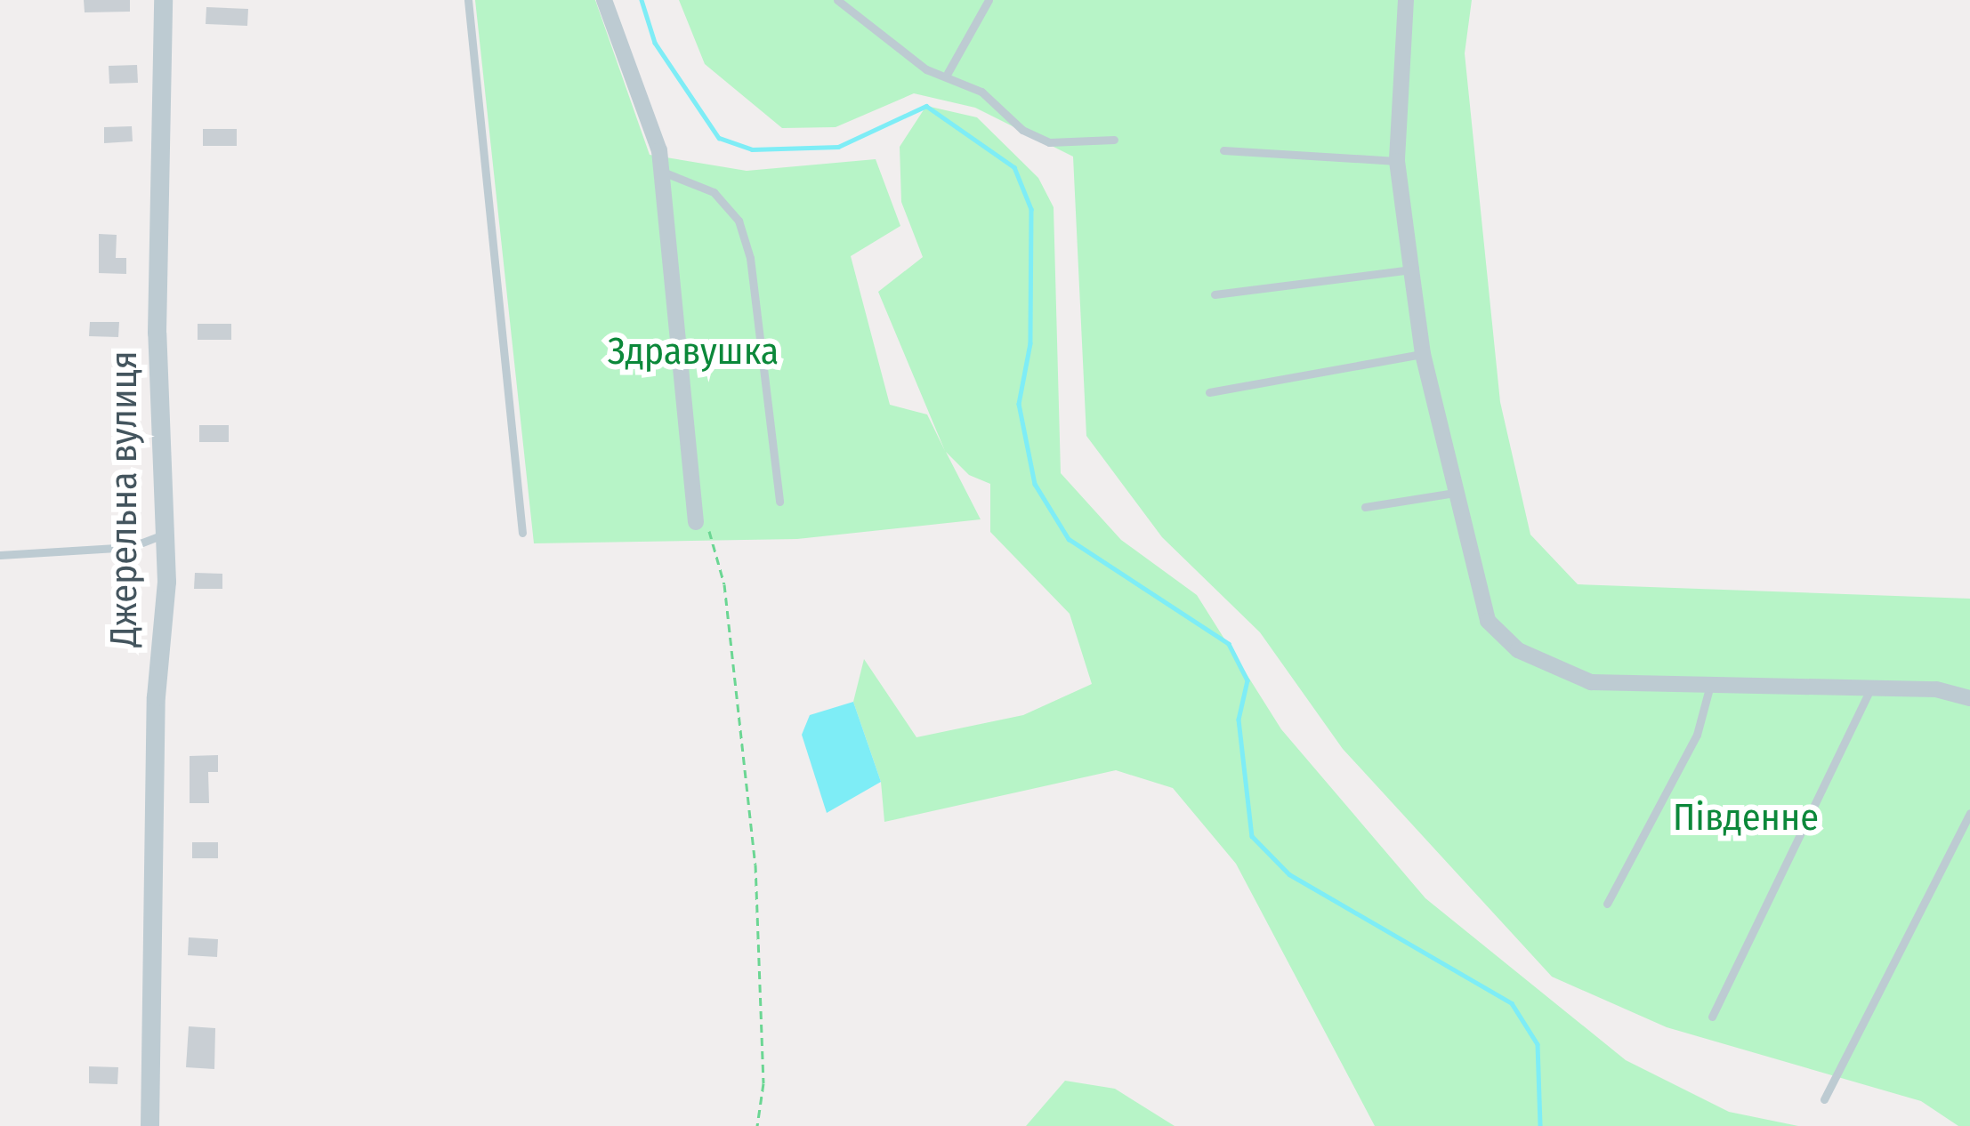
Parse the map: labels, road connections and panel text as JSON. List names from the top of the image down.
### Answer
{
  "streets": {
    "street": ["Джерельна вулиця"]
  },
  "parks": ["Здравушка", "Південне"]
}
